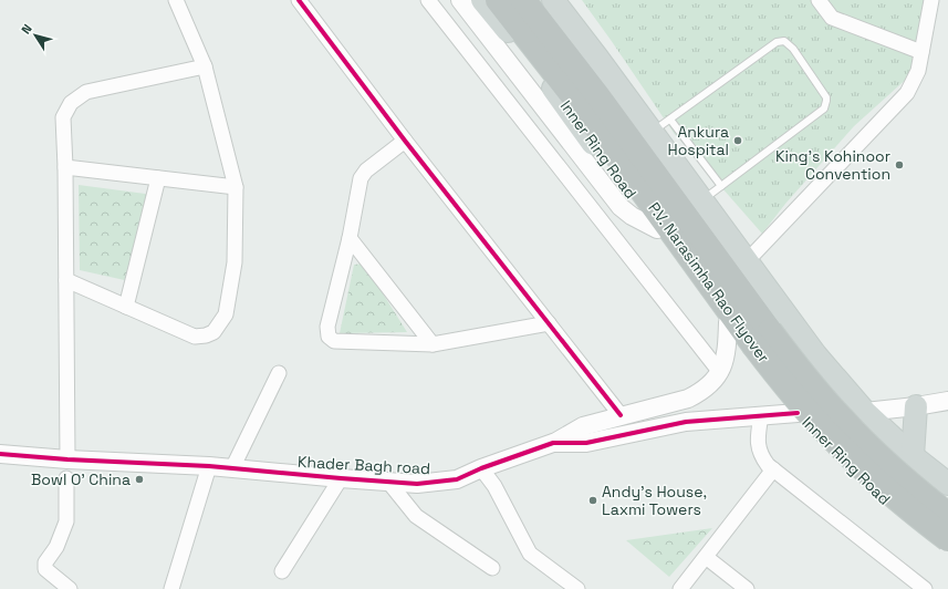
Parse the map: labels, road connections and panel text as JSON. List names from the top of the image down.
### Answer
{
  "streets": {
    "highway": ["P.V. Narasimha Rao Flyover"],
    "main road": ["Inner Ring Road"],
    "street": ["Khader Bagh road"]
  },
  "crossings": [
    ["Inner Ring Road", "Khader Bagh road"]
  ],
  "places": [
    "Ankura Hospital",
    "King's Kohinoor Convention",
    "Bowl O' China",
    "Andy's House, Laxmi Towers"
  ],
  "north": "top left"
}
